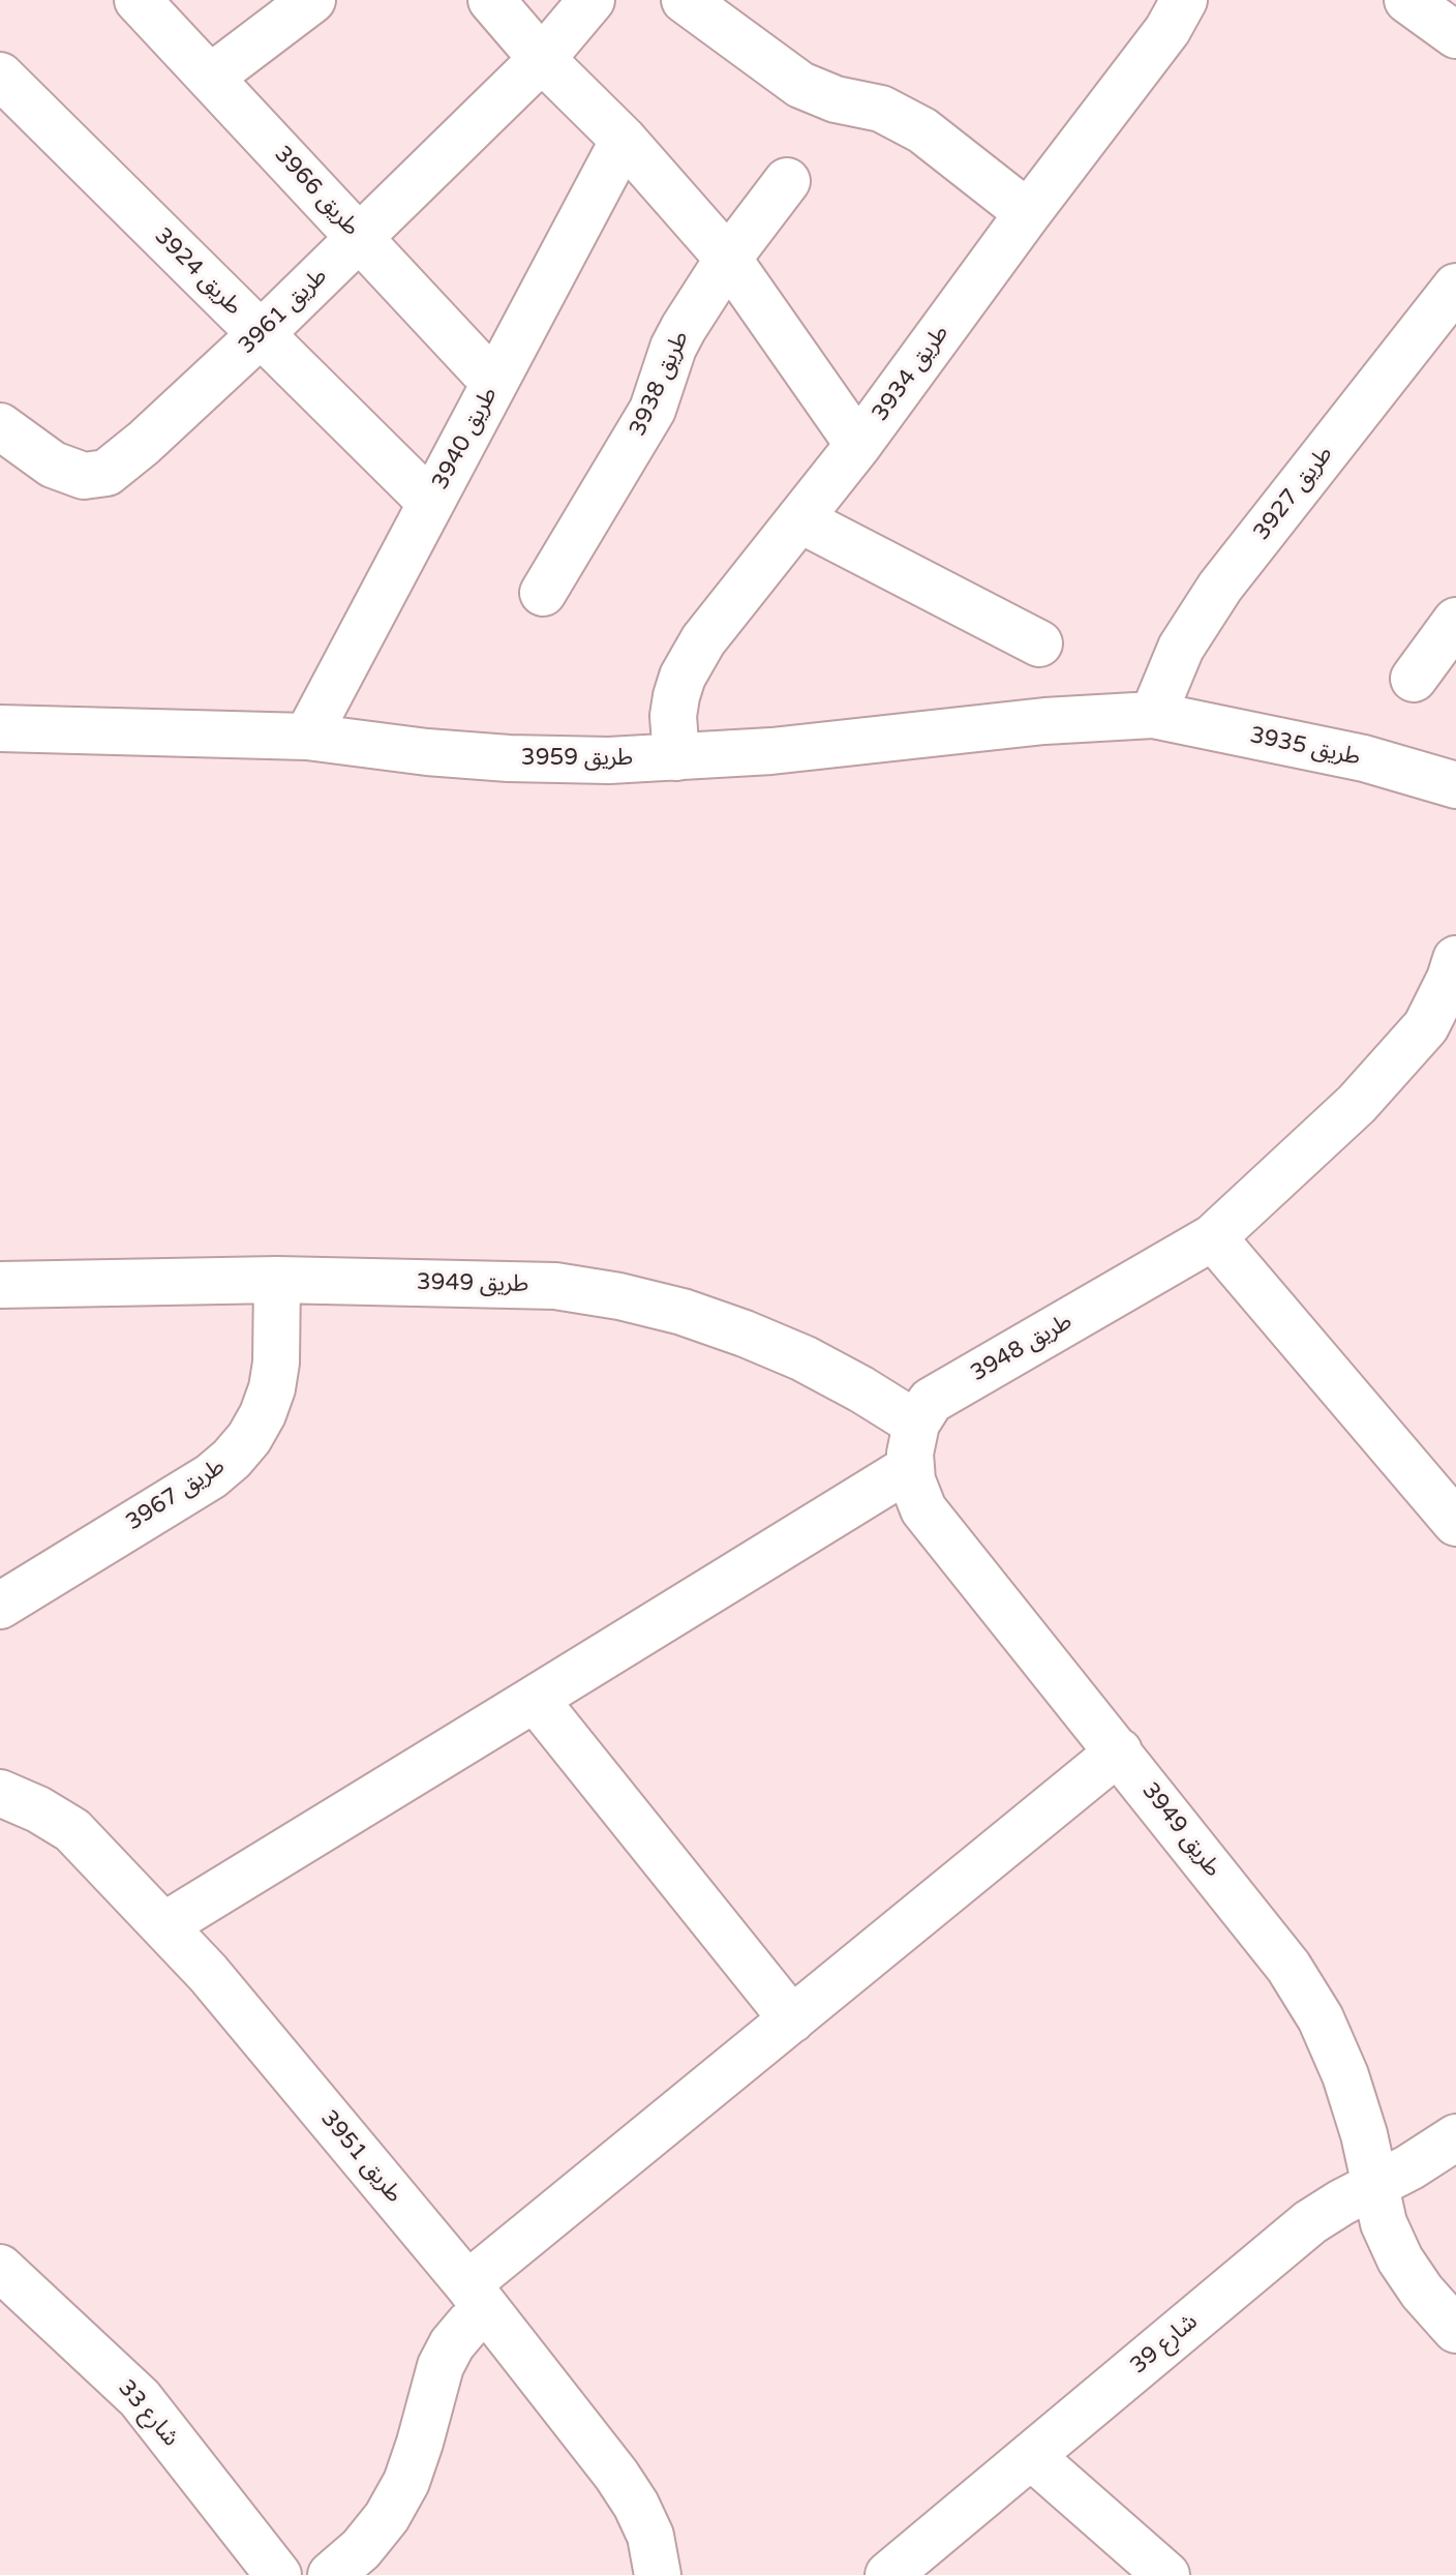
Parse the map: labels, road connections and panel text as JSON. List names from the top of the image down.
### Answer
{
  "streets": {
    "street": [
      "طريق 3966",
      "طريق 3924",
      "طريق 3961",
      "طريق 3934",
      "طريق 3938",
      "طريق 3940",
      "طريق 3927",
      "طريق 3935",
      "طريق 3959",
      "طريق 3949",
      "طريق 3948",
      "طريق 3967",
      "طريق 3951",
      "شارع 39",
      "شارع 33"
    ]
  },
  "crossings": [
    ["طريق 3966", "طريق 3961"],
    ["طريق 3966", "طريق 3940"],
    ["طريق 3924", "طريق 3961"],
    ["طريق 3924", "طريق 3940"],
    ["طريق 3934", "طريق 3959"],
    ["طريق 3940", "طريق 3959"],
    ["طريق 3927", "طريق 3935"],
    ["طريق 3927", "طريق 3959"],
    ["طريق 3935", "طريق 3959"],
    ["طريق 3949", "طريق 3948"],
    ["طريق 3949", "طريق 3967"],
    ["طريق 3949", "شارع 39"],
    ["طريق 3948", "طريق 3951"]
  ]
}
